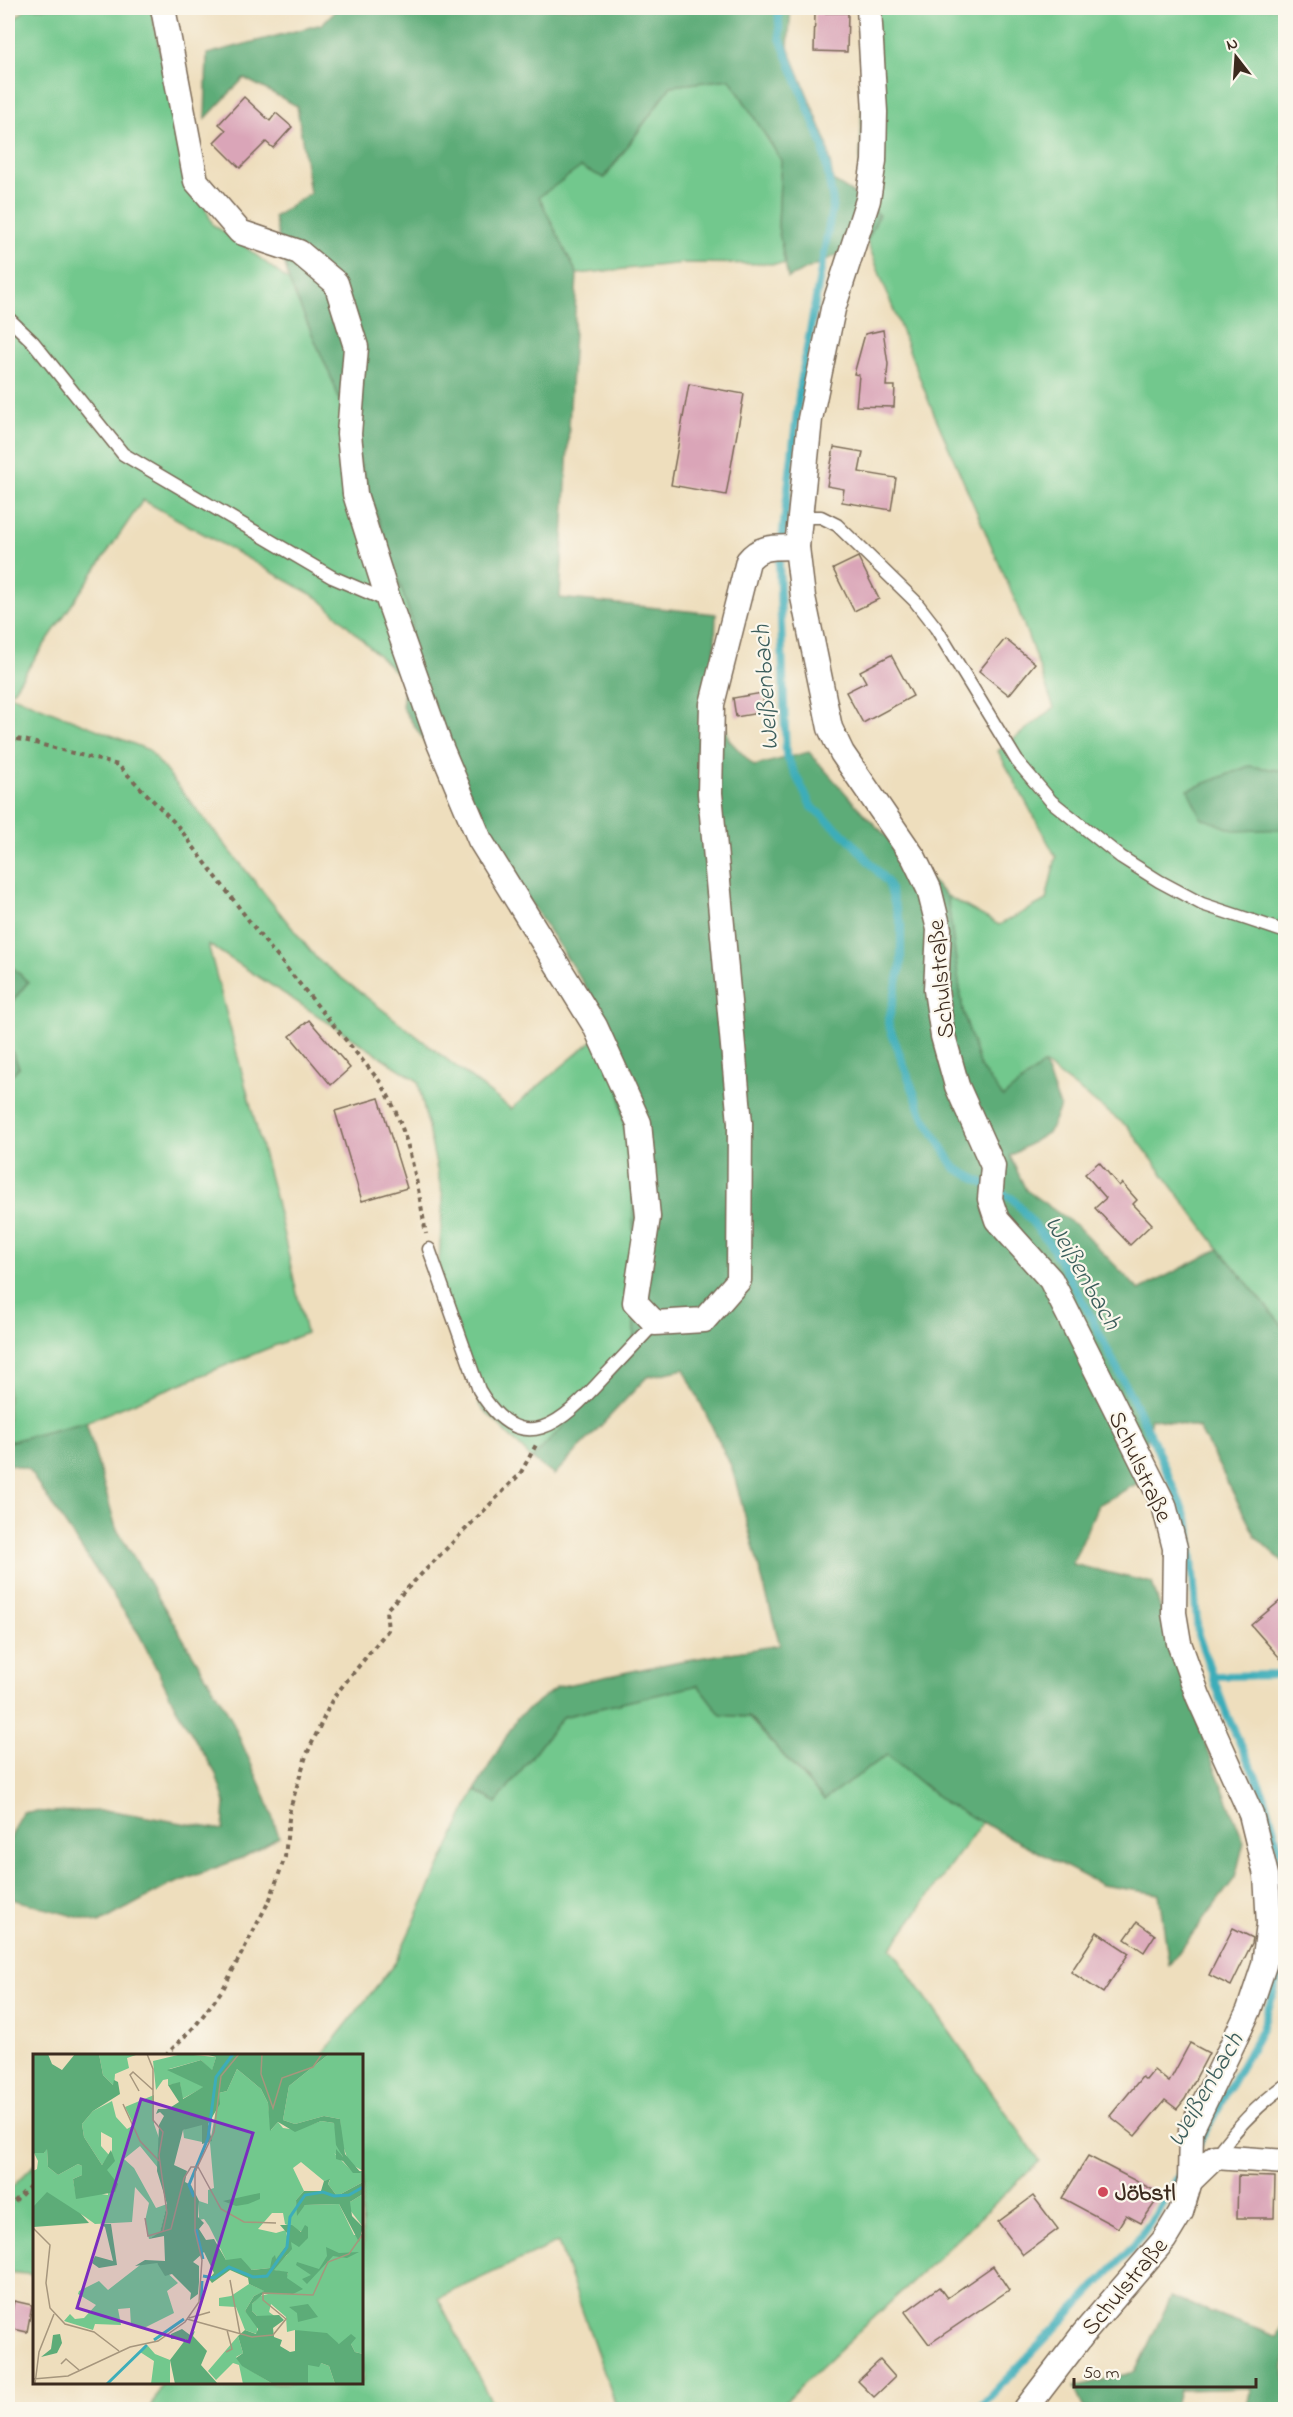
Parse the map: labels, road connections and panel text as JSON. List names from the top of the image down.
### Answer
{
  "streets": {
    "street": ["Schulstraße"]
  },
  "water": ["Weißenbach"],
  "places": ["Jöbstl"],
  "scale_bar": "50 m",
  "north": "top"
}
